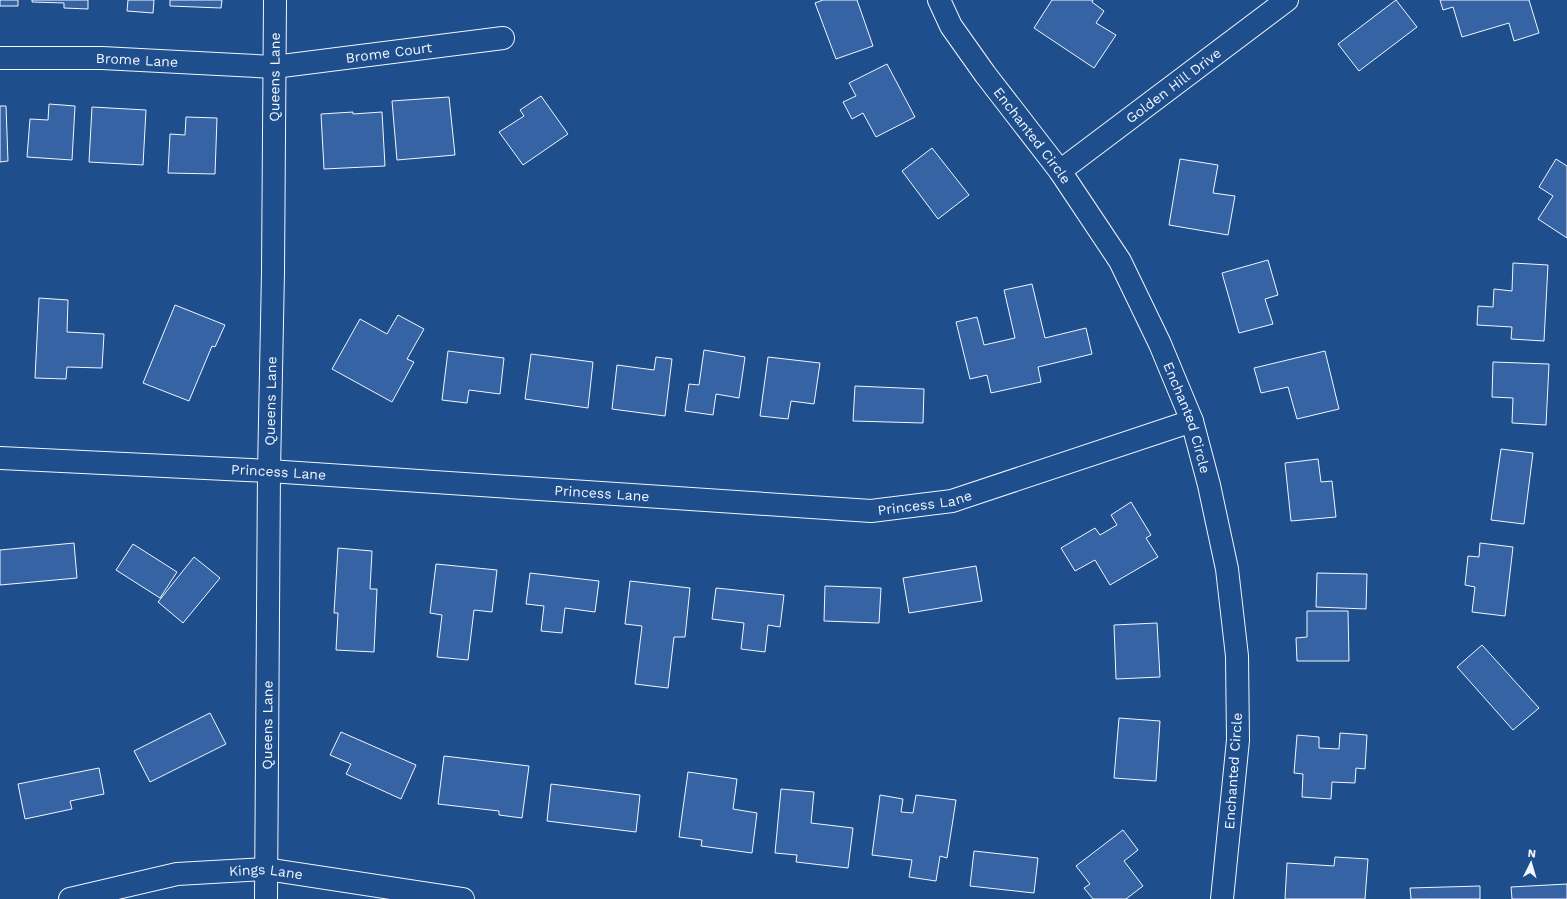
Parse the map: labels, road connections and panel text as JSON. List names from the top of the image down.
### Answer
{
  "streets": {
    "street": [
      "Brome Court",
      "Brome Lane",
      "Queens Lane",
      "Golden Hill Drive",
      "Enchanted Circle",
      "Princess Lane",
      "Kings Lane"
    ]
  },
  "crossings": [
    ["Brome Court", "Brome Lane"],
    ["Brome Court", "Queens Lane"],
    ["Brome Lane", "Queens Lane"],
    ["Queens Lane", "Princess Lane"],
    ["Queens Lane", "Kings Lane"],
    ["Golden Hill Drive", "Enchanted Circle"],
    ["Enchanted Circle", "Princess Lane"]
  ],
  "north": "top"
}
